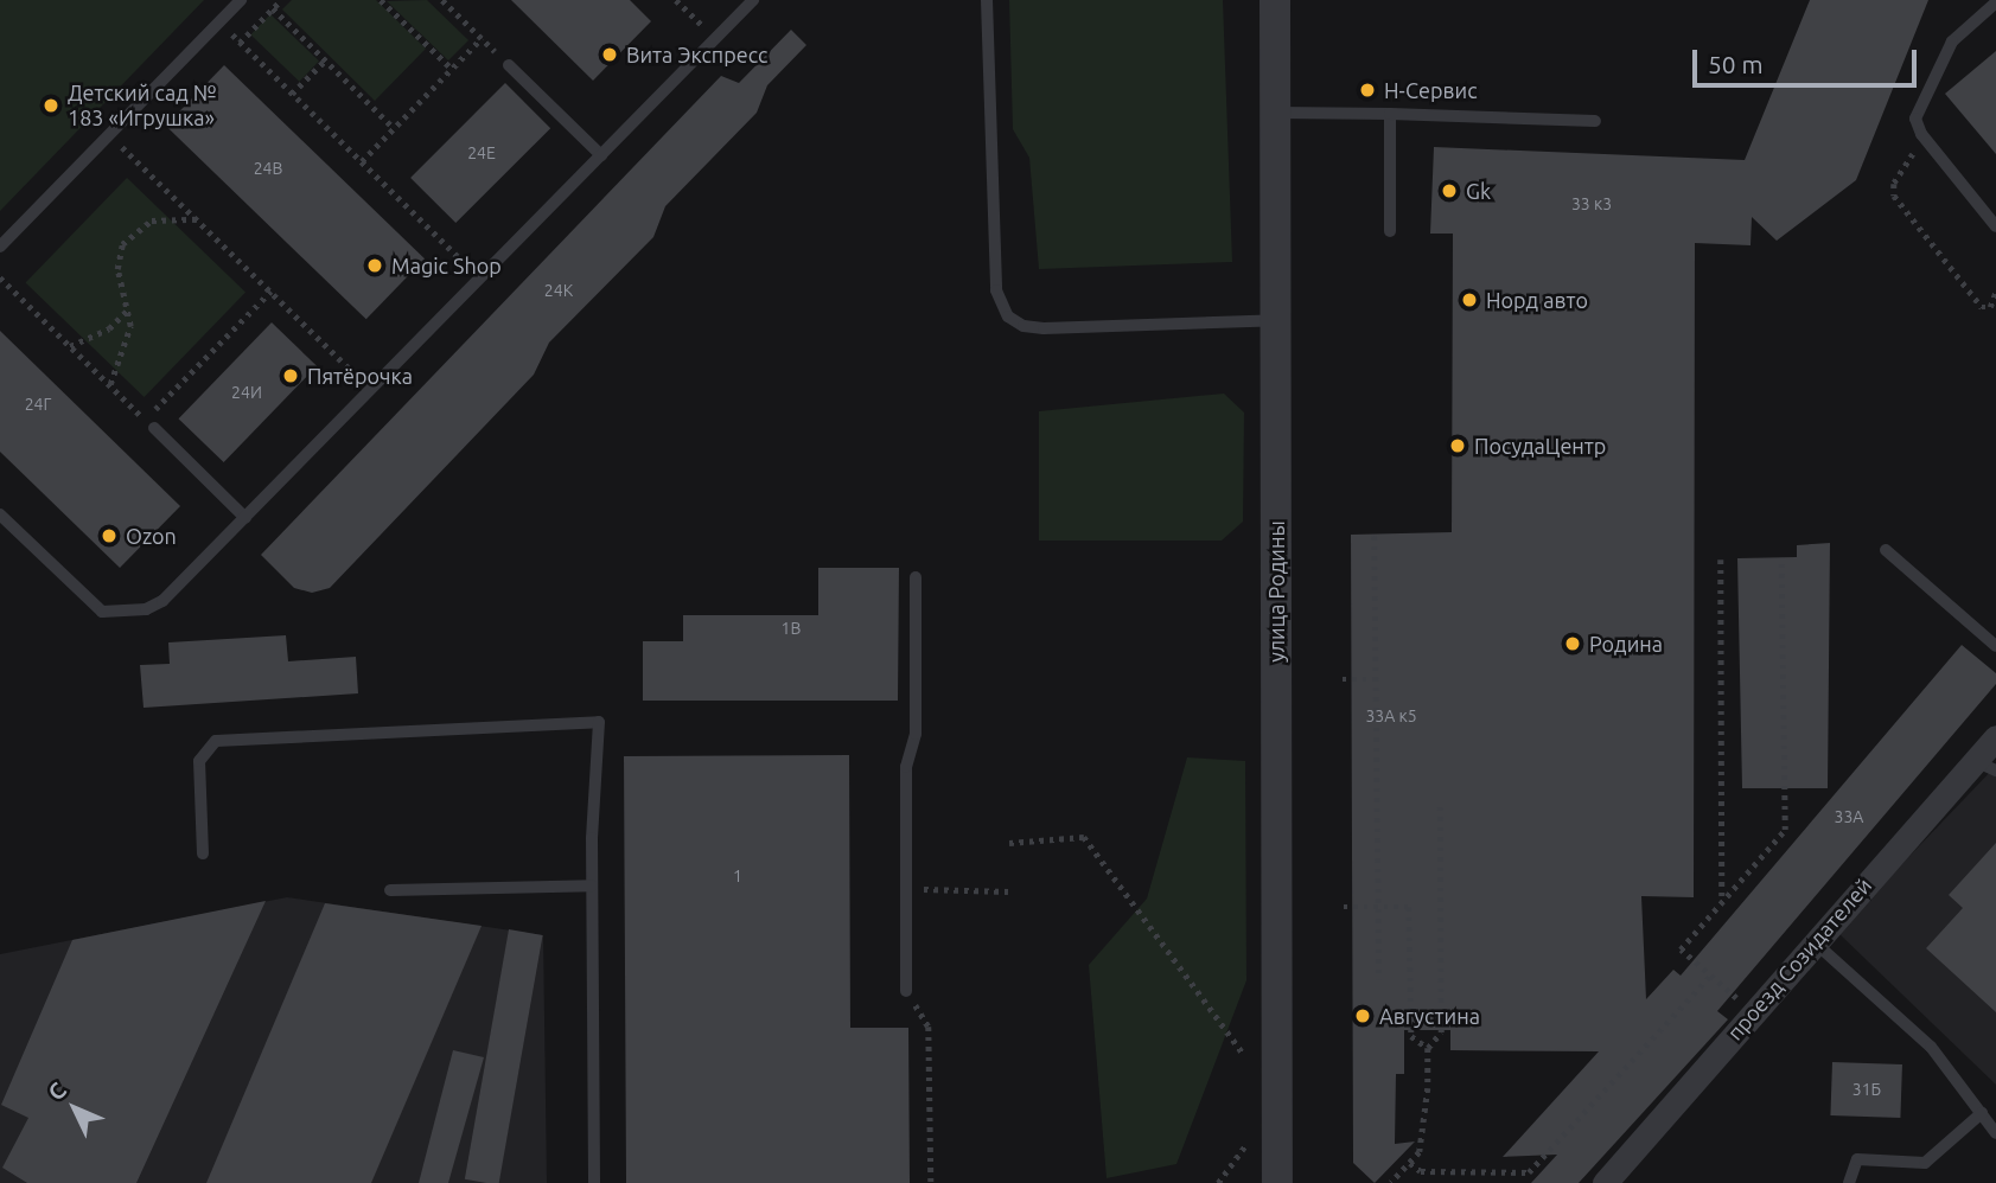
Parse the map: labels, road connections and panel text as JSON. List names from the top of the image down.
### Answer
{
  "streets": {
    "street": ["улица Родины", "проезд Созидателей"]
  },
  "places": [
    "Вита Экспресс",
    "Н-Сервис",
    "Детский сад № 183 «Игрушка»",
    "Gk",
    "Magic Shop",
    "Норд авто",
    "Пятёрочка",
    "ПосудаЦентр",
    "Ozon",
    "Родина",
    "Августина"
  ],
  "house_numbers": [
    "24Е",
    "24В",
    "33 к3",
    "24К",
    "24И",
    "24Г",
    "1В",
    "33А к5",
    "33А",
    "1",
    "31Б"
  ],
  "scale_bar": "50 m",
  "north": "top left"
}
